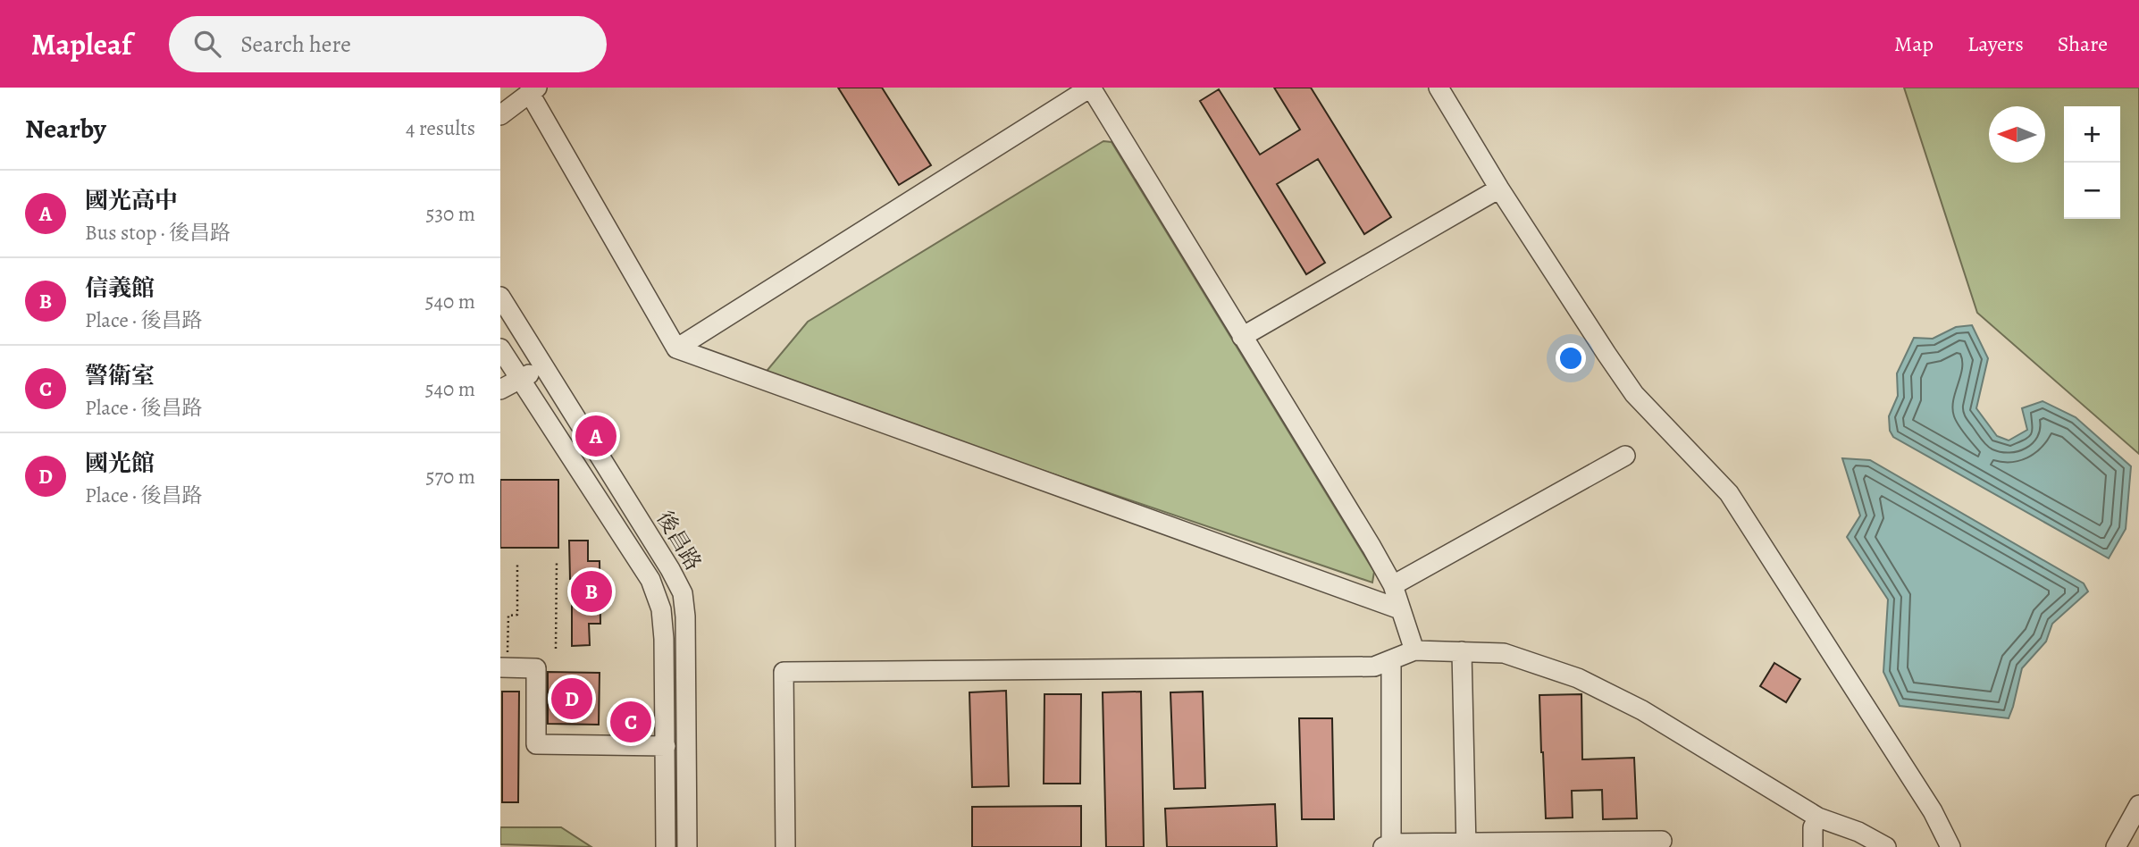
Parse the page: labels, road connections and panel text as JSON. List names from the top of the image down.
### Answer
{
  "streets": {
    "street": ["後昌路"]
  },
  "north": "left",
  "page": {
    "header": "Mapleaf",
    "search": "Search here",
    "nav": ["Map", "Layers", "Share"],
    "heading": ["Nearby", "4 results"],
    "map_buttons": ["+", "−"],
    "list": [
      {
        "mark": "A",
        "name": "國光高中",
        "note": "Bus stop · 後昌路",
        "value": "530 m"
      },
      {
        "mark": "B",
        "name": "信義館",
        "note": "Place · 後昌路",
        "value": "540 m"
      },
      {
        "mark": "C",
        "name": "警衛室",
        "note": "Place · 後昌路",
        "value": "540 m"
      },
      {
        "mark": "D",
        "name": "國光館",
        "note": "Place · 後昌路",
        "value": "570 m"
      }
    ],
    "pins": [
      "A",
      "B",
      "D",
      "C"
    ]
  }
}
